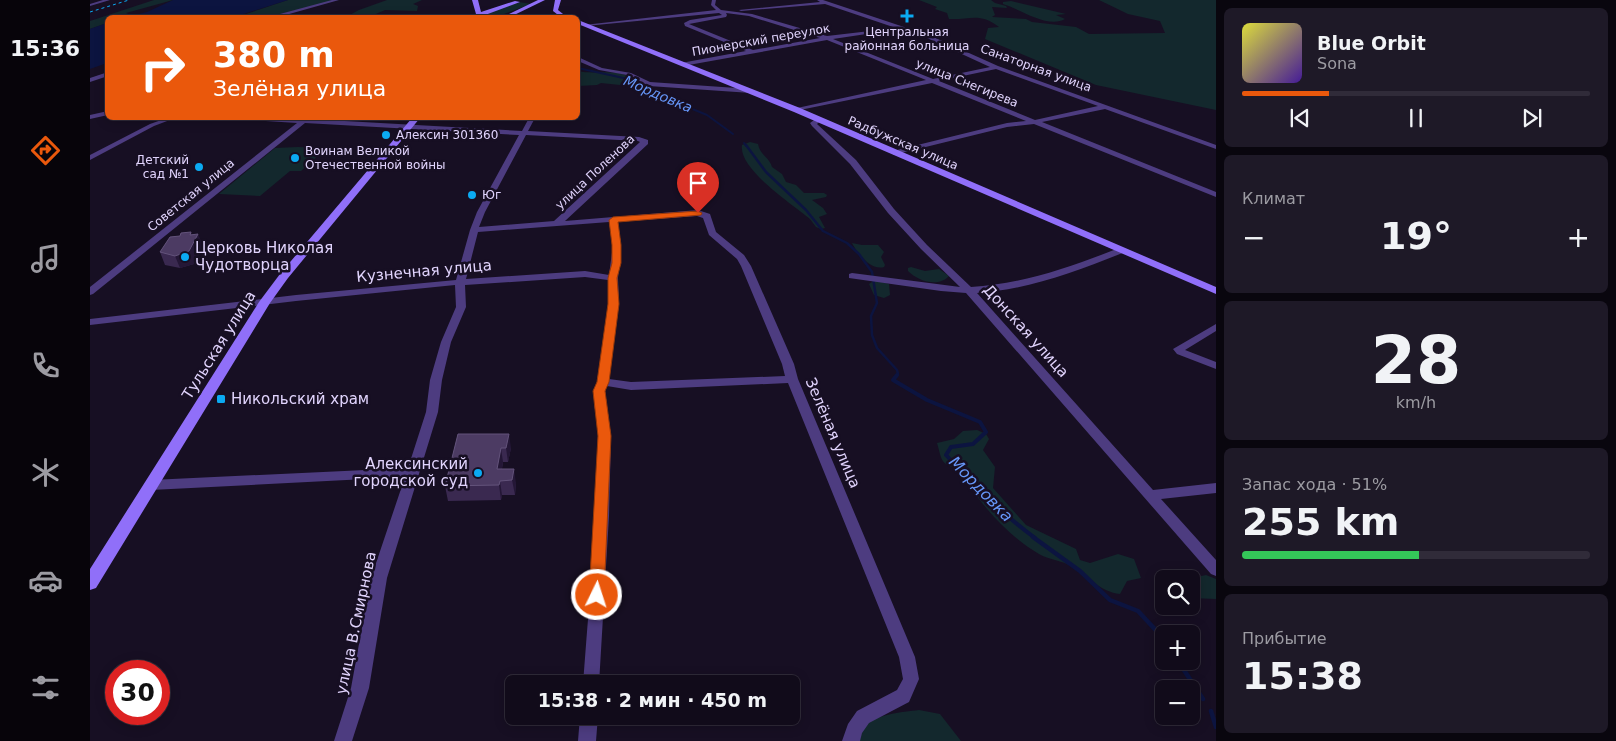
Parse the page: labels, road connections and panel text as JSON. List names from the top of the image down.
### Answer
{
  "streets": {
    "main road": ["Радбужская улица", "Тульская улица"],
    "street": [
      "Пионерский переулок",
      "Санаторная улица",
      "улица Снегирева",
      "улица Поленова",
      "Советская улица",
      "Кузнечная улица",
      "Донская улица",
      "Зелёная улица",
      "улица В.Смирнова"
    ]
  },
  "crossings": [
    ["Пионерский переулок", "Санаторная улица"],
    ["Пионерский переулок", "улица Снегирева"],
    ["Пионерский переулок", "Радбужская улица"],
    ["улица Снегирева", "Радбужская улица"],
    ["Радбужская улица", "Донская улица"],
    ["улица Поленова", "Тульская улица"],
    ["улица Поленова", "улица В.Смирнова"],
    ["Кузнечная улица", "Тульская улица"],
    ["Кузнечная улица", "улица В.Смирнова"]
  ],
  "water": ["Мордовка"],
  "places": {
    "health": ["Центральная районная больница"],
    "other": [
      "Алексин 301360",
      "Воинам Великой Отечественной войны",
      "Детский сад №1",
      "Юг",
      "Церковь Николая Чудотворца",
      "Алексинский городской суд"
    ],
    "transit": ["Никольский храм"]
  },
  "page": {
    "tabs": "15:36",
    "turn": ["380 m", "Зелёная улица"],
    "song": ["Blue Orbit", "Sona"],
    "tile": [
      "Климат",
      ["28", "km/h"],
      ["Запас хода · 51%", "255 km"],
      ["Прибытие", "15:38"]
    ],
    "heat": ["−", "19°", "+"],
    "map_buttons": ["+", "−"],
    "limit": "30",
    "trip": "15:38 · 2 мин · 450 m"
  }
}
